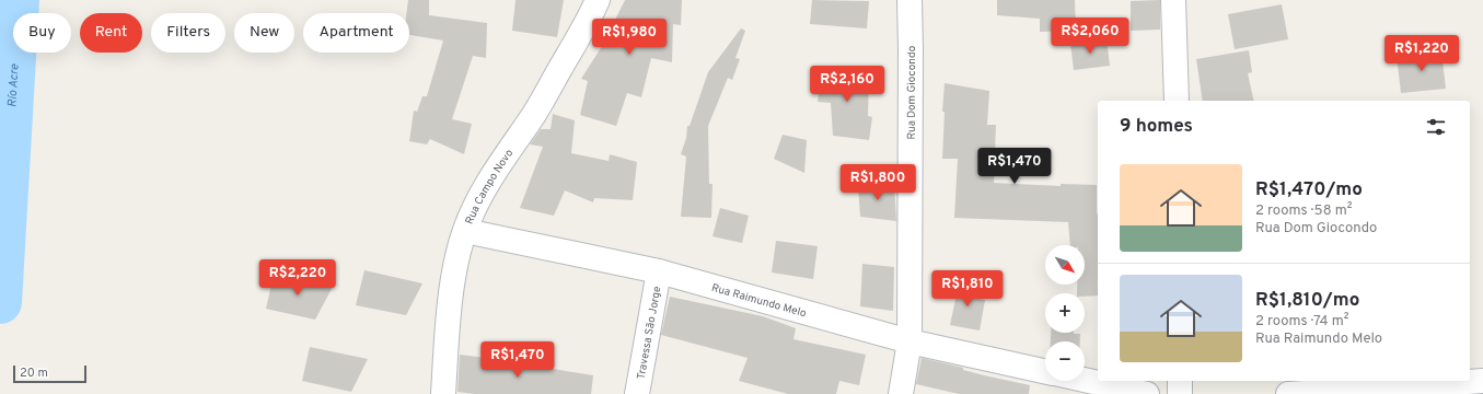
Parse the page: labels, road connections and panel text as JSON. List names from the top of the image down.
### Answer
{
  "streets": {
    "street": [
      "Rua Dom Giocondo",
      "Rua Campo Novo",
      "Rua Raimundo Melo",
      "Travessa São Jorge"
    ]
  },
  "crossings": [
    ["Rua Dom Giocondo", "Rua Raimundo Melo"],
    ["Rua Campo Novo", "Rua Raimundo Melo"],
    ["Rua Raimundo Melo", "Travessa São Jorge"]
  ],
  "water": ["Río Acre"],
  "scale_bar": "20 m",
  "north": "bottom right",
  "page": {
    "chip": [
      "Buy",
      "Rent",
      "Filters",
      "New",
      "Apartment"
    ],
    "price": [
      "R$2,060",
      "R$1,980",
      "R$1,220",
      "R$2,160",
      "R$1,470",
      "R$1,800",
      "R$2,220",
      "R$1,810",
      "R$1,470"
    ],
    "heading": "9 homes",
    "list": [
      {
        "name": "R$1,470/mo",
        "note": "2 rooms · 58 m² · Rua Dom Giocondo"
      },
      {
        "name": "R$1,810/mo",
        "note": "2 rooms · 74 m² · Rua Raimundo Melo"
      }
    ],
    "map_buttons": ["+", "−"],
    "scale": "20 m"
  }
}
